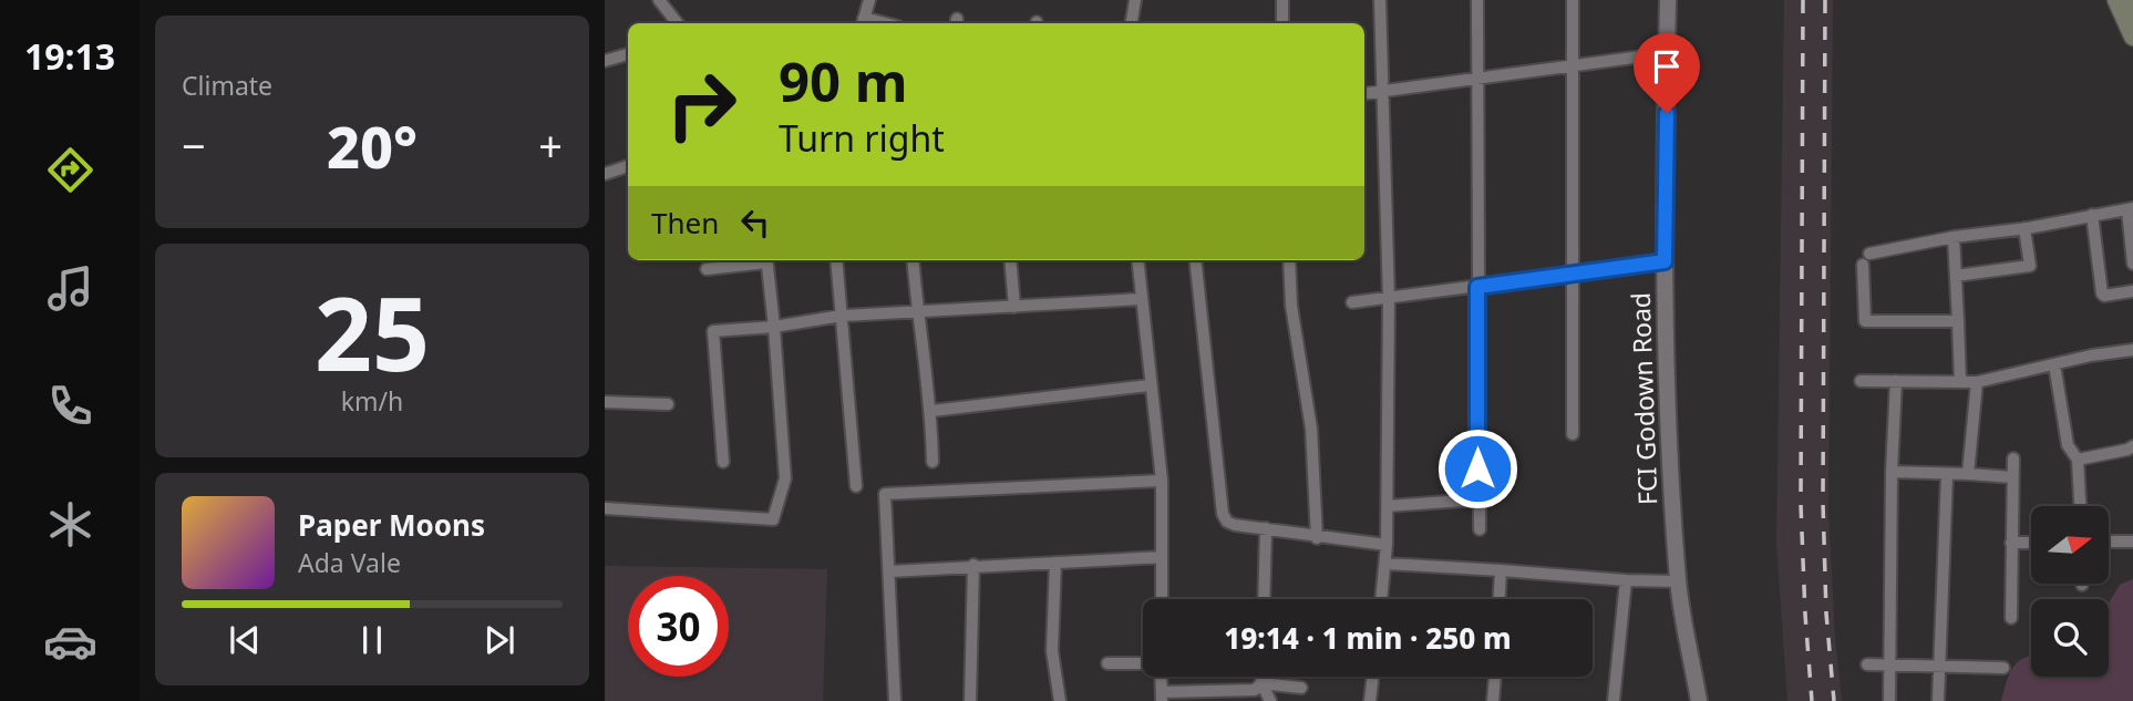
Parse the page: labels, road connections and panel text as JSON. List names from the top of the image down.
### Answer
{
  "streets": {
    "street": ["FCI Godown Road"]
  },
  "north": "right",
  "page": {
    "tabs": "19:13",
    "tile": [
      "Climate",
      ["25", "km/h"]
    ],
    "turn": ["90 m", "Turn right"],
    "heat": ["−", "20°", "+"],
    "then": "Then",
    "song": ["Paper Moons", "Ada Vale"],
    "limit": "30",
    "trip": "19:14 · 1 min · 250 m"
  }
}
